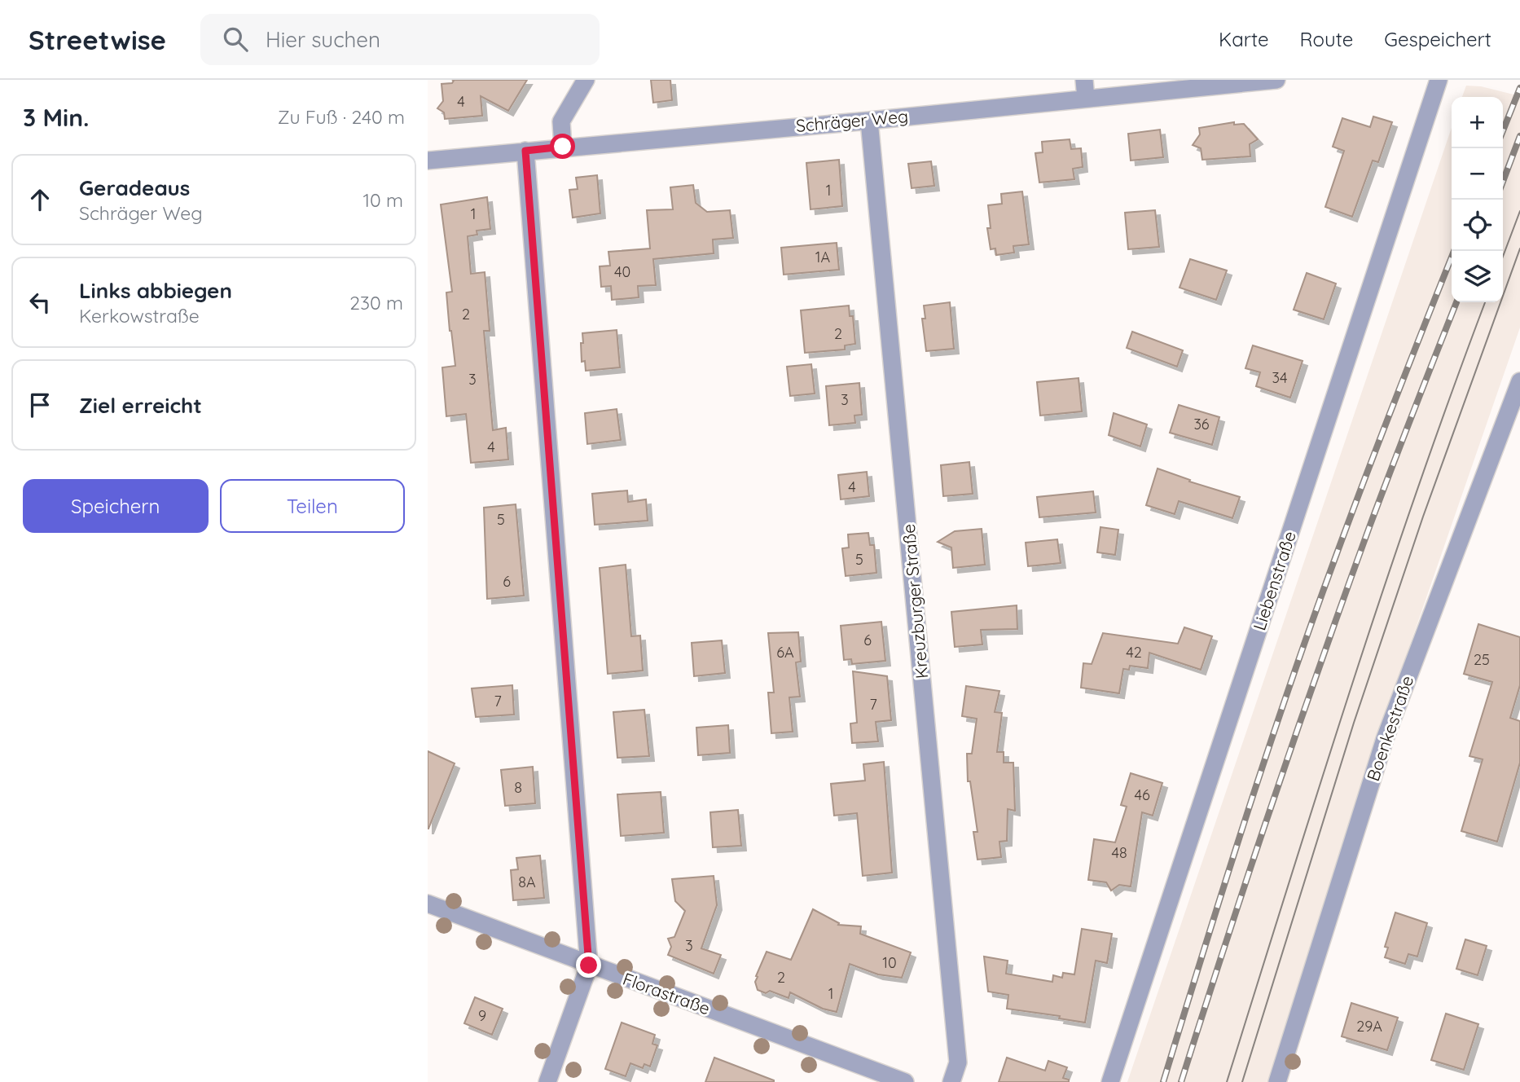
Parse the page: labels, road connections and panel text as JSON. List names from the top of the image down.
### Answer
{
  "streets": {
    "street": [
      "Schräger Weg",
      "Liebenstraße",
      "Kreuzburger Straße",
      "Boenkestraße",
      "Florastraße"
    ]
  },
  "crossings": [
    ["Schräger Weg", "Kreuzburger Straße"]
  ],
  "house_numbers": [
    "4",
    "1",
    "1",
    "1A",
    "40",
    "2",
    "2",
    "34",
    "3",
    "3",
    "36",
    "4",
    "4",
    "5",
    "5",
    "6",
    "6",
    "6A",
    "42",
    "25",
    "7",
    "7",
    "8",
    "46",
    "48",
    "8A",
    "3",
    "10",
    "2",
    "1",
    "9",
    "29A"
  ],
  "page": {
    "header": "Streetwise",
    "search": "Hier suchen",
    "nav": ["Karte", "Route", "Gespeichert"],
    "heading": ["3 Min.", "Zu Fuß · 240 m"],
    "map_buttons": ["+", "−"],
    "list": [
      ["Geradeaus", "Schräger Weg", "10 m"],
      ["Links abbiegen", "Kerkowstraße", "230 m"],
      "Ziel erreicht"
    ],
    "buttons": ["Speichern", "Teilen"]
  }
}
